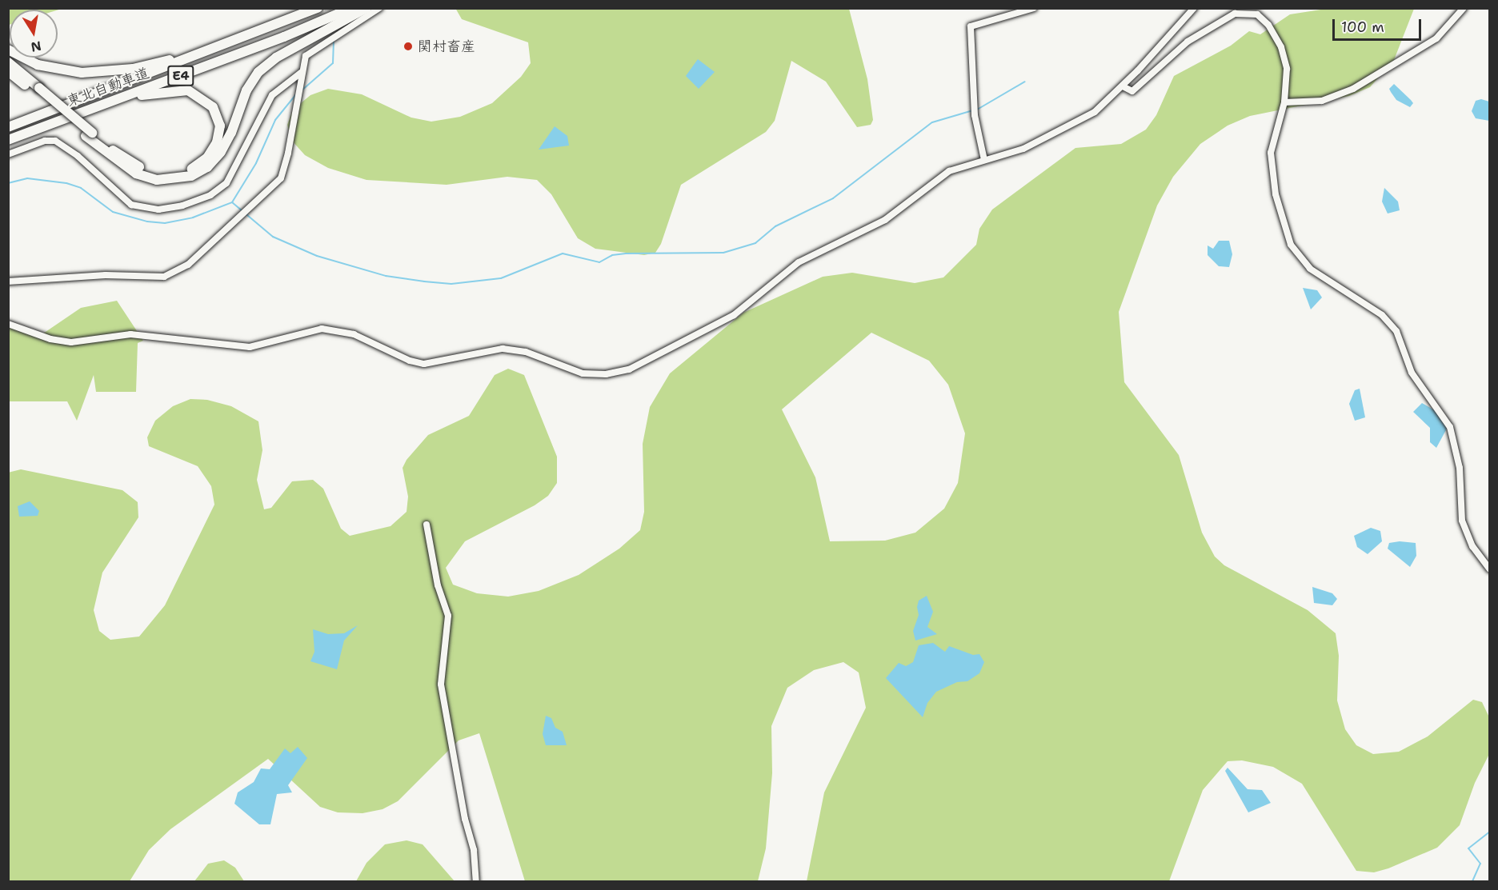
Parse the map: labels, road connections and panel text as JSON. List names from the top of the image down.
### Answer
{
  "streets": {
    "highway": ["E4", "東北自動車道"]
  },
  "places": ["関村畜産"],
  "scale_bar": "100 m",
  "north": "bottom"
}
